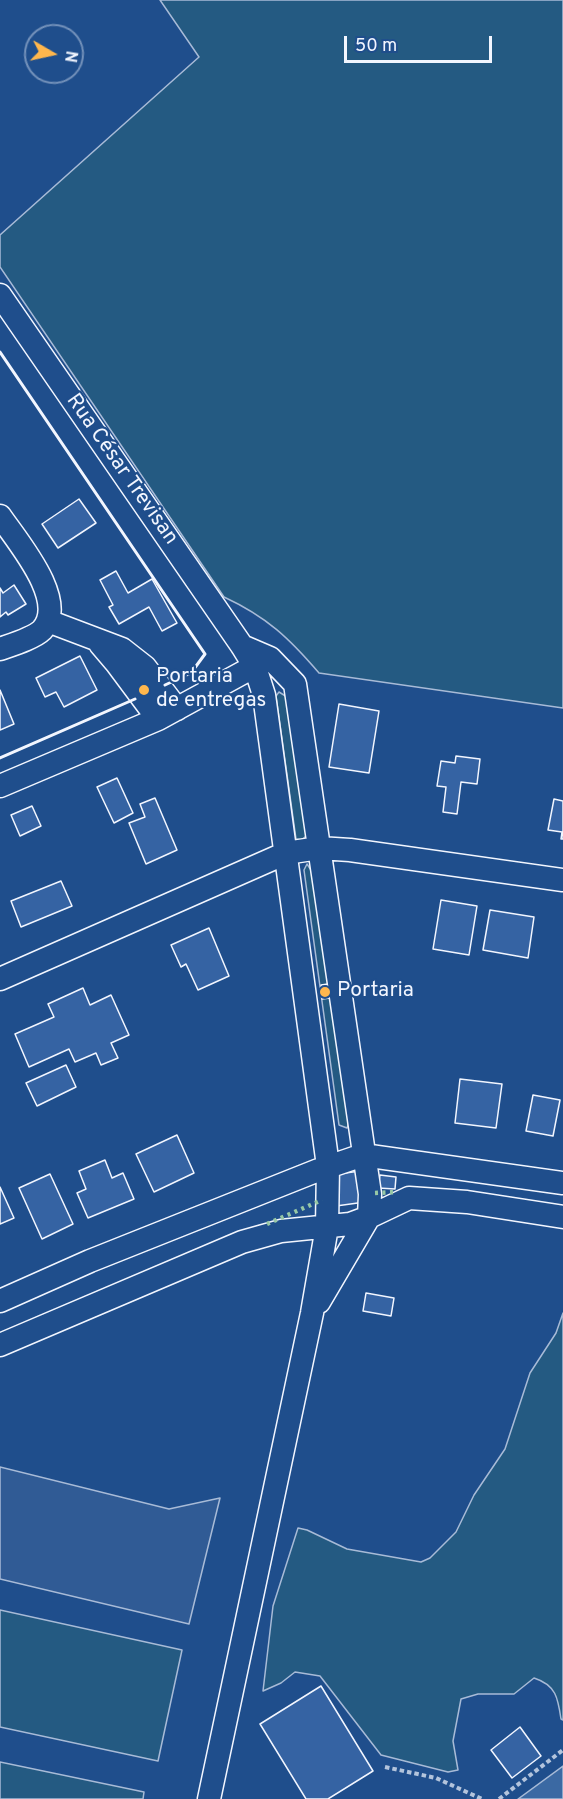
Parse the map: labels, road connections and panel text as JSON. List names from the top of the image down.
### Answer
{
  "streets": {
    "street": ["Rua César Trevisan"]
  },
  "places": ["Portaria de entregas", "Portaria"],
  "scale_bar": "50 m",
  "north": "right"
}
